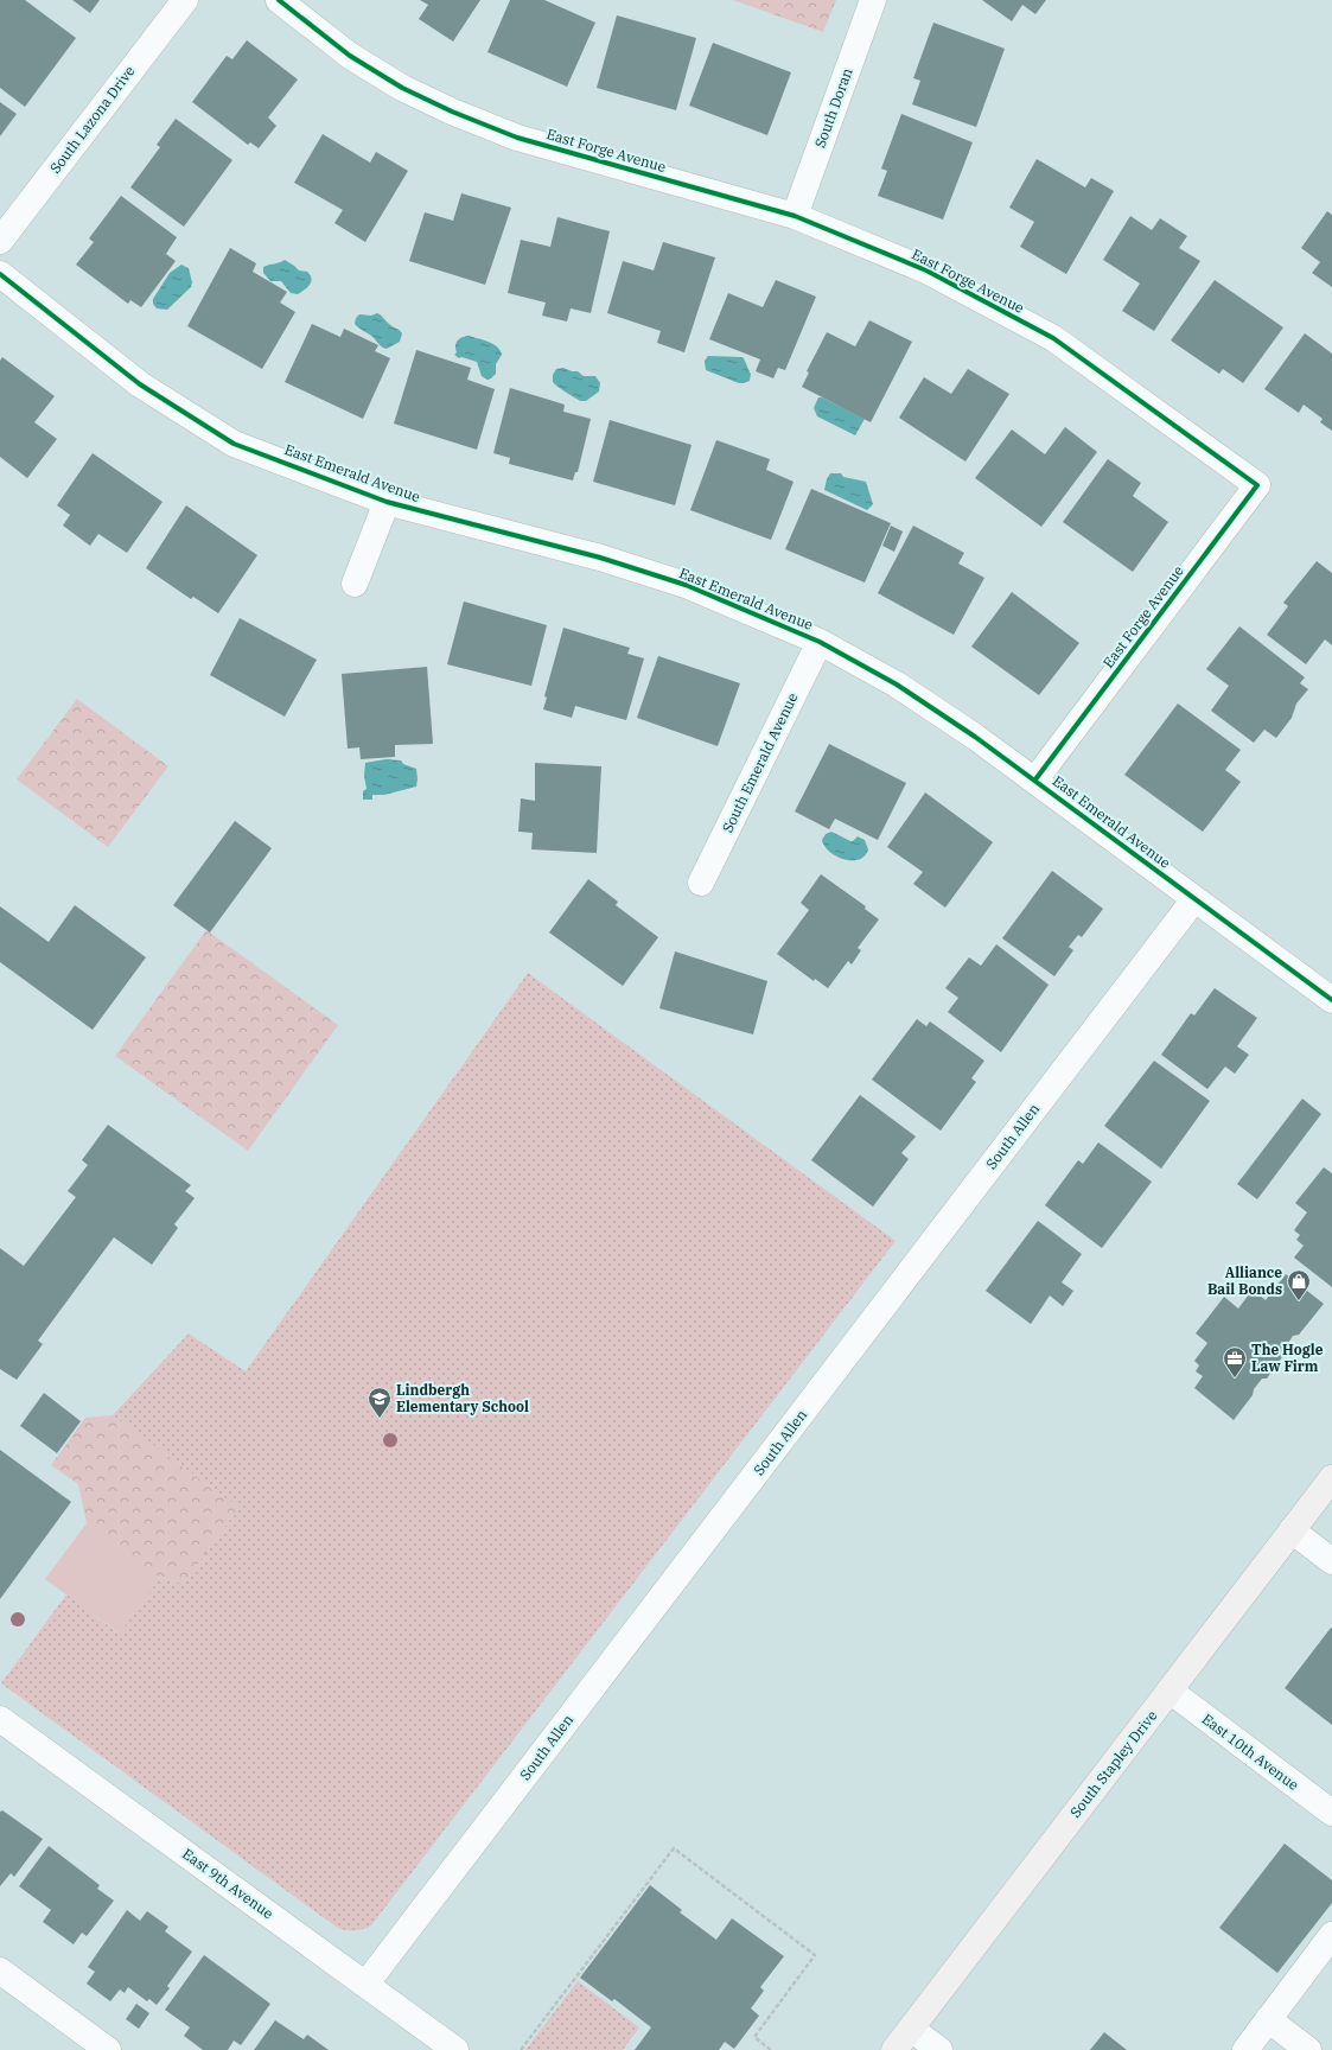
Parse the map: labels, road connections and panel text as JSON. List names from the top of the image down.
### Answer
{
  "streets": {
    "main road": ["South Stapley Drive"],
    "street": [
      "South Doran",
      "South Lazona Drive",
      "East Forge Avenue",
      "East Emerald Avenue",
      "South Emerald Avenue",
      "South Allen",
      "East 10th Avenue",
      "East 9th Avenue"
    ]
  },
  "crossings": [
    ["South Doran", "East Forge Avenue"],
    ["East Forge Avenue", "East Emerald Avenue"],
    ["East Emerald Avenue", "South Emerald Avenue"],
    ["East Emerald Avenue", "South Allen"],
    ["South Allen", "East 9th Avenue"],
    ["East 10th Avenue", "South Stapley Drive"]
  ],
  "places": {
    "shop": ["Alliance Bail Bonds"],
    "office": ["The Hogle Law Firm"],
    "school or university": ["Lindbergh Elementary School"]
  }
}
